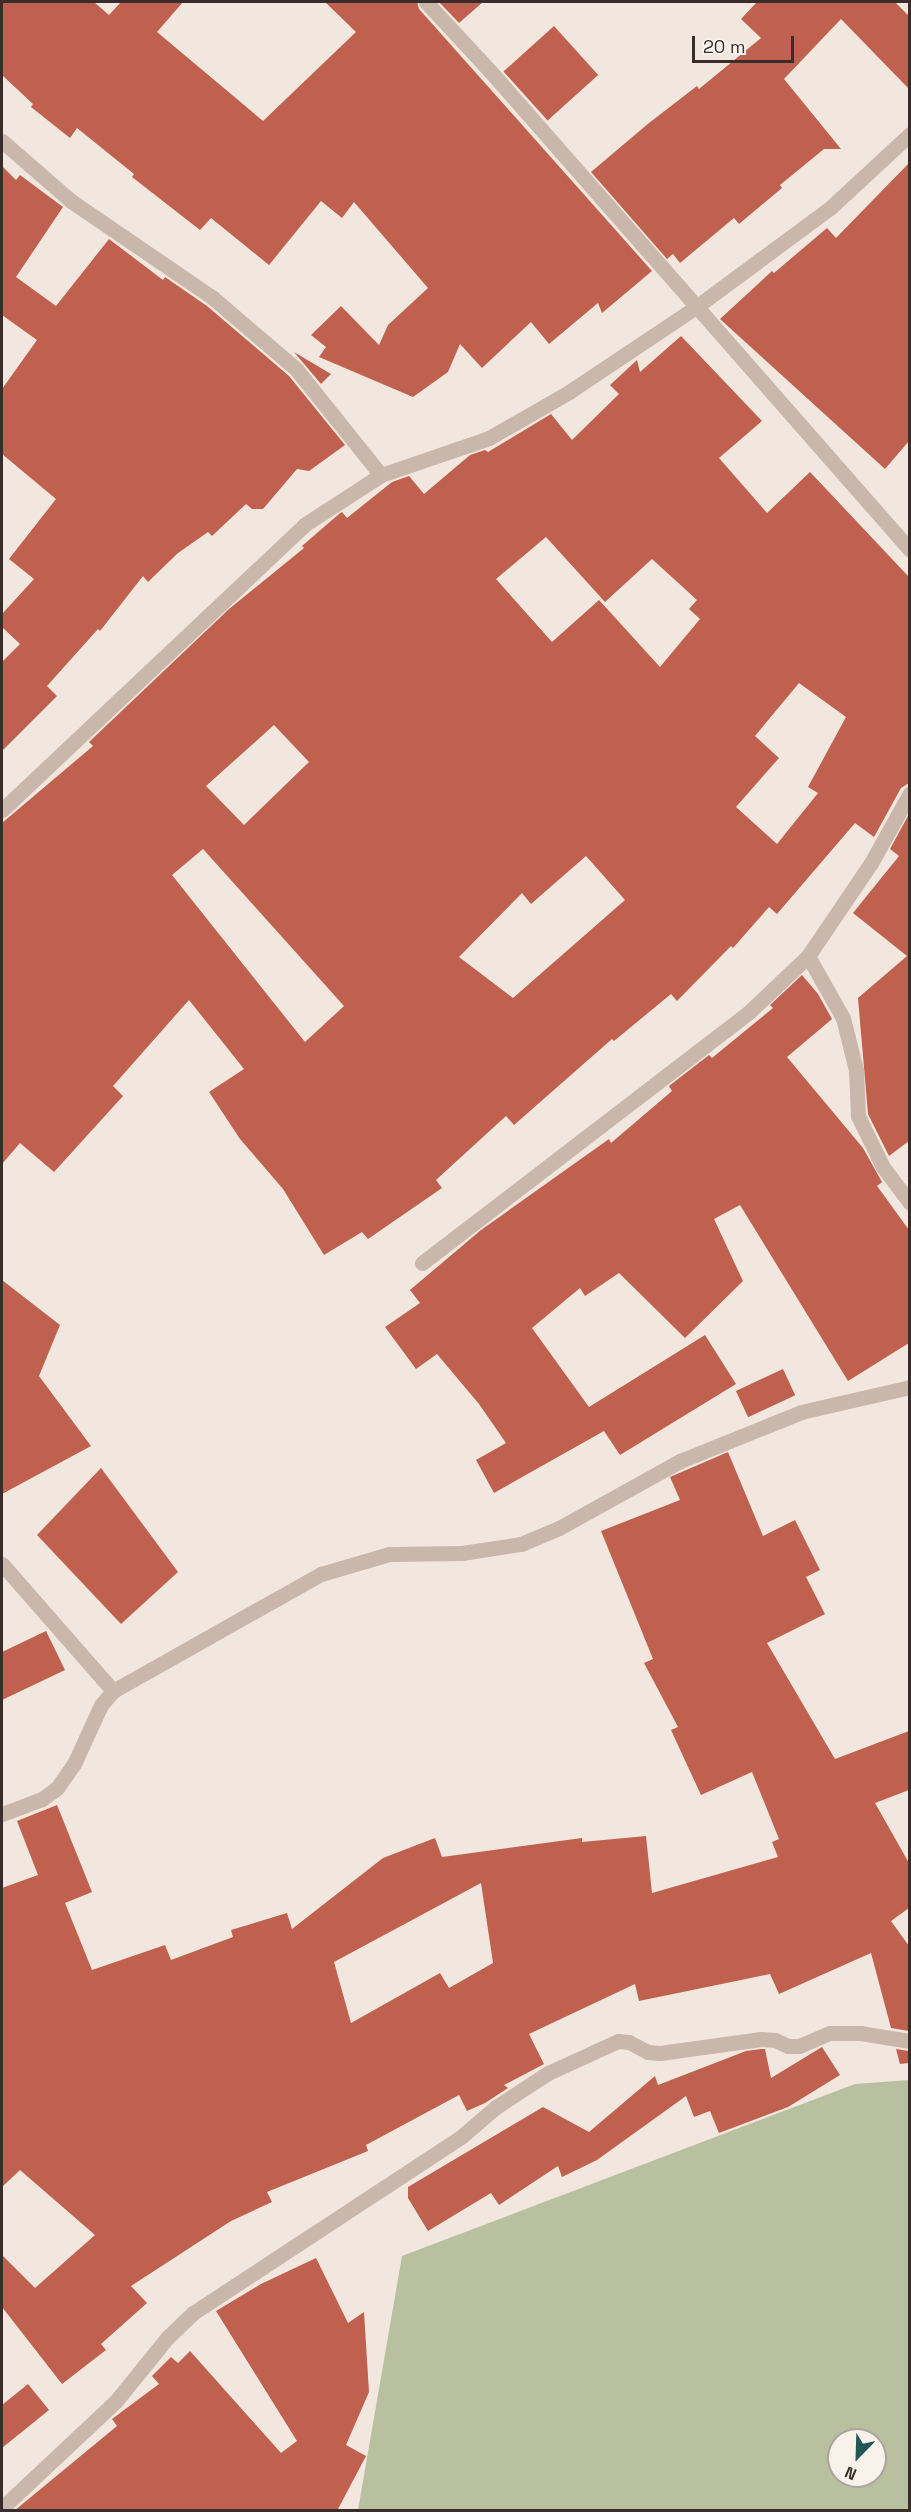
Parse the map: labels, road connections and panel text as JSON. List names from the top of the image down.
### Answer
{
  "scale_bar": "20 m",
  "north": "bottom left"
}
